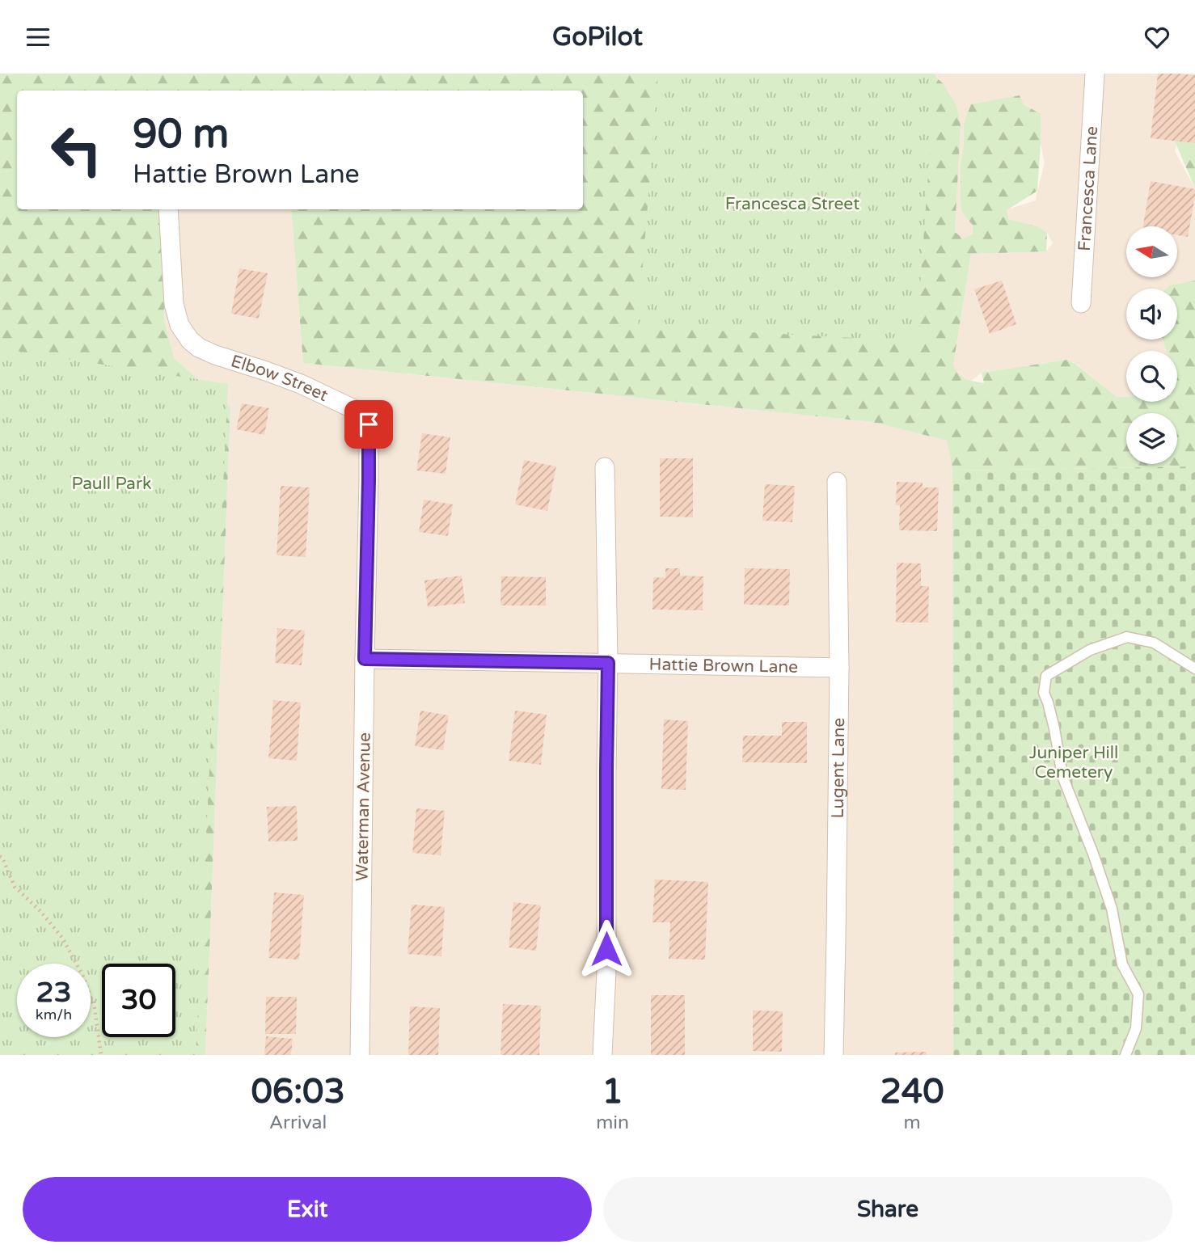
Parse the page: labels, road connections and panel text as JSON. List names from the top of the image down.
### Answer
{
  "streets": {
    "street": [
      "Francesca Lane",
      "Elbow Street",
      "Hattie Brown Lane",
      "Lugent Lane",
      "Waterman Avenue"
    ]
  },
  "crossings": [
    ["Elbow Street", "Waterman Avenue"],
    ["Hattie Brown Lane", "Lugent Lane"],
    ["Hattie Brown Lane", "Waterman Avenue"]
  ],
  "parks": ["Francesca Street", "Paull Park", "Juniper Hill Cemetery"],
  "north": "left",
  "page": {
    "header": "GoPilot",
    "turn": ["90 m", "Hattie Brown Lane"],
    "speed": "23 km/h",
    "limit": "30",
    "eta": [
      "06:03",
      "Arrival",
      "1",
      "min",
      "240",
      "m"
    ],
    "buttons": ["Exit", "Share"]
  }
}
